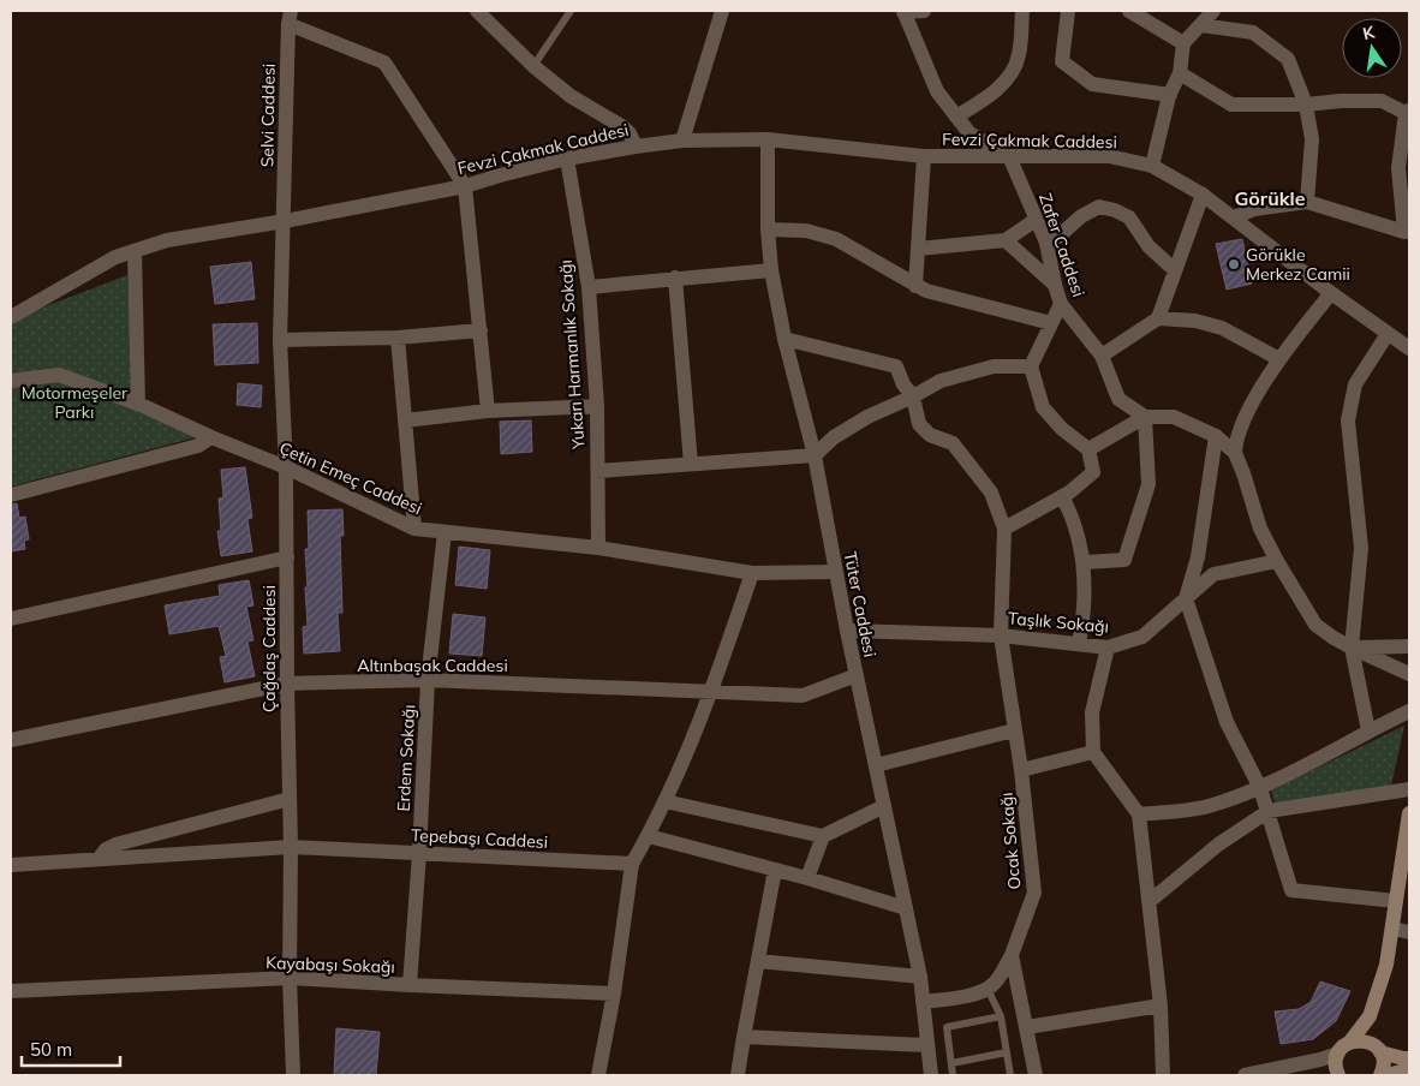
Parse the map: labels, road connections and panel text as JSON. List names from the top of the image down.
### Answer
{
  "streets": {
    "street": [
      "Selvi Caddesi",
      "Fevzi Çakmak Caddesi",
      "Zafer Caddesi",
      "Yukarı Harmanlık Sokağı",
      "Çetin Emeç Caddesi",
      "Tüter Caddesi",
      "Taşlık Sokağı",
      "Çağdaş Caddesi",
      "Altınbaşak Caddesi",
      "Erdem Sokağı",
      "Tepebaşı Caddesi",
      "Ocak Sokağı",
      "Kayabaşı Sokağı"
    ]
  },
  "crossings": [
    ["Selvi Caddesi", "Fevzi Çakmak Caddesi"],
    ["Selvi Caddesi", "Çağdaş Caddesi"],
    ["Fevzi Çakmak Caddesi", "Zafer Caddesi"],
    ["Fevzi Çakmak Caddesi", "Yukarı Harmanlık Sokağı"],
    ["Fevzi Çakmak Caddesi", "Tüter Caddesi"],
    ["Fevzi Çakmak Caddesi", "Çağdaş Caddesi"],
    ["Yukarı Harmanlık Sokağı", "Çetin Emeç Caddesi"],
    ["Çetin Emeç Caddesi", "Tüter Caddesi"],
    ["Çetin Emeç Caddesi", "Çağdaş Caddesi"],
    ["Çetin Emeç Caddesi", "Erdem Sokağı"],
    ["Tüter Caddesi", "Taşlık Sokağı"],
    ["Tüter Caddesi", "Altınbaşak Caddesi"],
    ["Taşlık Sokağı", "Ocak Sokağı"],
    ["Çağdaş Caddesi", "Altınbaşak Caddesi"],
    ["Çağdaş Caddesi", "Tepebaşı Caddesi"],
    ["Çağdaş Caddesi", "Kayabaşı Sokağı"],
    ["Altınbaşak Caddesi", "Erdem Sokağı"],
    ["Erdem Sokağı", "Tepebaşı Caddesi"],
    ["Erdem Sokağı", "Kayabaşı Sokağı"]
  ],
  "districts": ["Görükle"],
  "parks": ["Motormeşeler Parkı"],
  "places": ["Görükle Merkez Camii"],
  "scale_bar": "50 m",
  "north": "top"
}
